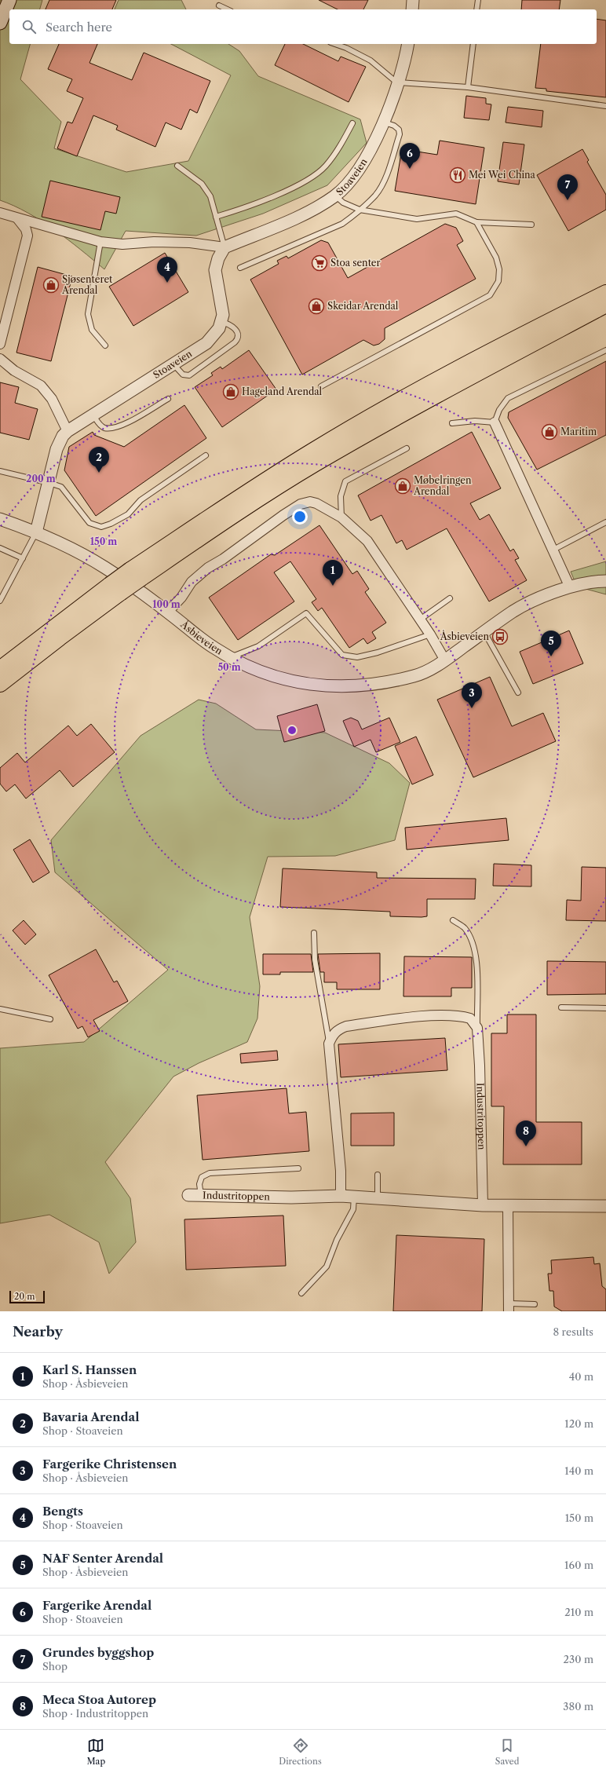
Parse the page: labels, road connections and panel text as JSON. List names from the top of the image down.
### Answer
{
  "streets": {
    "street": ["Stoaveien", "Åsbieveien", "Industritoppen"]
  },
  "crossings": [
    ["Stoaveien", "Åsbieveien"]
  ],
  "places": {
    "restaurant": ["Mei Wei China"],
    "supermarket": ["Stoa senter"],
    "shop": [
      "Sjøsenteret Arendal",
      "Skeidar Arendal",
      "Hageland Arendal",
      "Maritim",
      "Møbelringen Arendal"
    ],
    "bus stop": ["Åsbieveien"]
  },
  "scale_bar": "20 m",
  "page": {
    "search": "Search here",
    "pins": [
      "6",
      "7",
      "4",
      "2",
      "1",
      "5",
      "3",
      "8"
    ],
    "scale": "20 m",
    "heading": ["Nearby", "8 results"],
    "list": [
      {
        "mark": "1",
        "name": "Karl S. Hanssen",
        "note": "Shop · Åsbieveien",
        "value": "40 m"
      },
      {
        "mark": "2",
        "name": "Bavaria Arendal",
        "note": "Shop · Stoaveien",
        "value": "120 m"
      },
      {
        "mark": "3",
        "name": "Fargerike Christensen",
        "note": "Shop · Åsbieveien",
        "value": "140 m"
      },
      {
        "mark": "4",
        "name": "Bengts",
        "note": "Shop · Stoaveien",
        "value": "150 m"
      },
      {
        "mark": "5",
        "name": "NAF Senter Arendal",
        "note": "Shop · Åsbieveien",
        "value": "160 m"
      },
      {
        "mark": "6",
        "name": "Fargerike Arendal",
        "note": "Shop · Stoaveien",
        "value": "210 m"
      },
      {
        "mark": "7",
        "name": "Grundes byggshop",
        "note": "Shop",
        "value": "230 m"
      },
      {
        "mark": "8",
        "name": "Meca Stoa Autorep",
        "note": "Shop · Industritoppen",
        "value": "380 m"
      }
    ],
    "nav": ["Map", "Directions", "Saved"]
  },
  "rings": [
    "200 m",
    "150 m",
    "100 m",
    "50 m"
  ]
}
